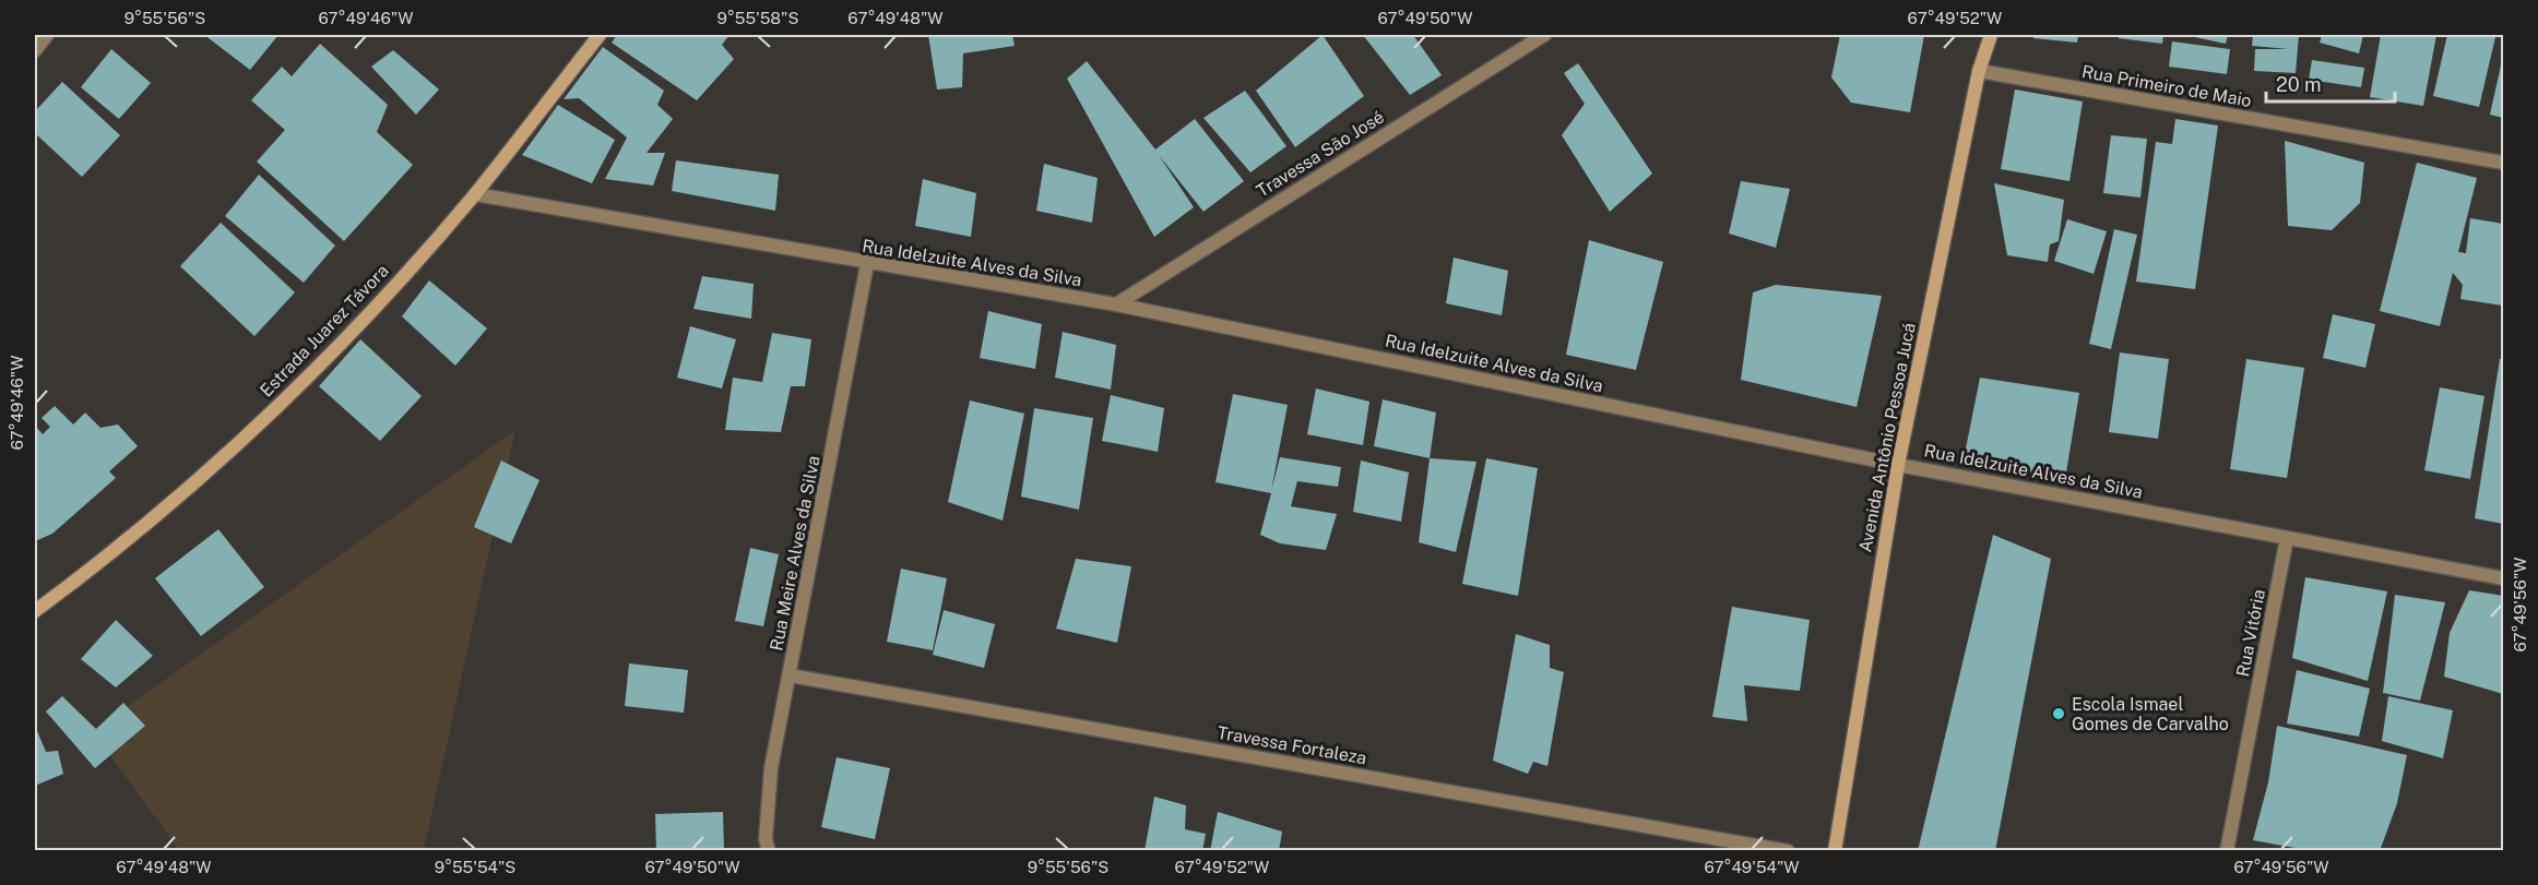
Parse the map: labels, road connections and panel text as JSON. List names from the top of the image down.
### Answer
{
  "streets": {
    "street": [
      "Rua Primeiro de Maio",
      "Travessa São José",
      "Rua Idelzuite Alves da Silva",
      "Estrada Juarez Távora",
      "Avenida Antônio Pessoa Jucá",
      "Rua Meire Alves da Silva",
      "Rua Vitória",
      "Travessa Fortaleza"
    ]
  },
  "crossings": [
    ["Rua Primeiro de Maio", "Avenida Antônio Pessoa Jucá"],
    ["Travessa São José", "Rua Idelzuite Alves da Silva"],
    ["Rua Idelzuite Alves da Silva", "Estrada Juarez Távora"],
    ["Rua Idelzuite Alves da Silva", "Avenida Antônio Pessoa Jucá"],
    ["Rua Idelzuite Alves da Silva", "Rua Meire Alves da Silva"],
    ["Rua Idelzuite Alves da Silva", "Rua Vitória"],
    ["Rua Meire Alves da Silva", "Travessa Fortaleza"]
  ],
  "places": ["Escola Ismael Gomes de Carvalho"],
  "scale_bar": "20 m",
  "coordinates": [
    "9°55'56\"S",
    "67°49'46\"W",
    "9°55'58\"S",
    "67°49'48\"W",
    "67°49'50\"W",
    "67°49'52\"W",
    "67°49'56\"W",
    "9°55'54\"S",
    "67°49'54\"W"
  ]
}
